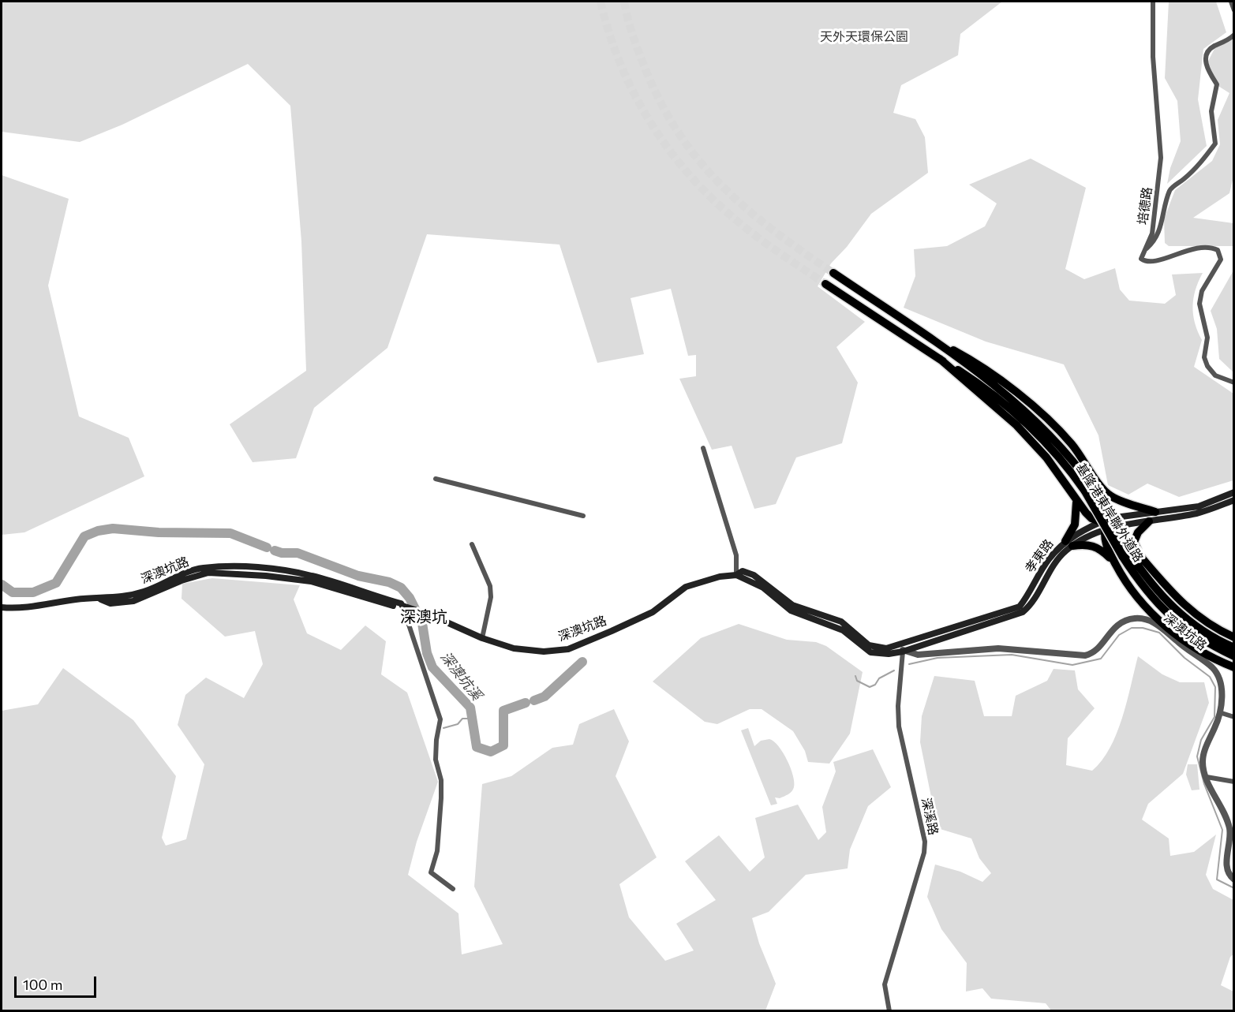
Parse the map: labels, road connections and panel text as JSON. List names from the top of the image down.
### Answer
{
  "streets": {
    "highway": ["基隆港東岸聯外道路"],
    "main road": ["孝東路", "深澳坑路"],
    "street": ["培德路", "深溪路"]
  },
  "crossings": [
    ["孝東路", "深澳坑路"],
    ["孝東路", "深溪路"],
    ["深澳坑路", "深溪路"]
  ],
  "districts": ["深澳坑"],
  "water": ["深澳坑溪"],
  "parks": ["天外天環保公園"],
  "scale_bar": "100 m"
}
